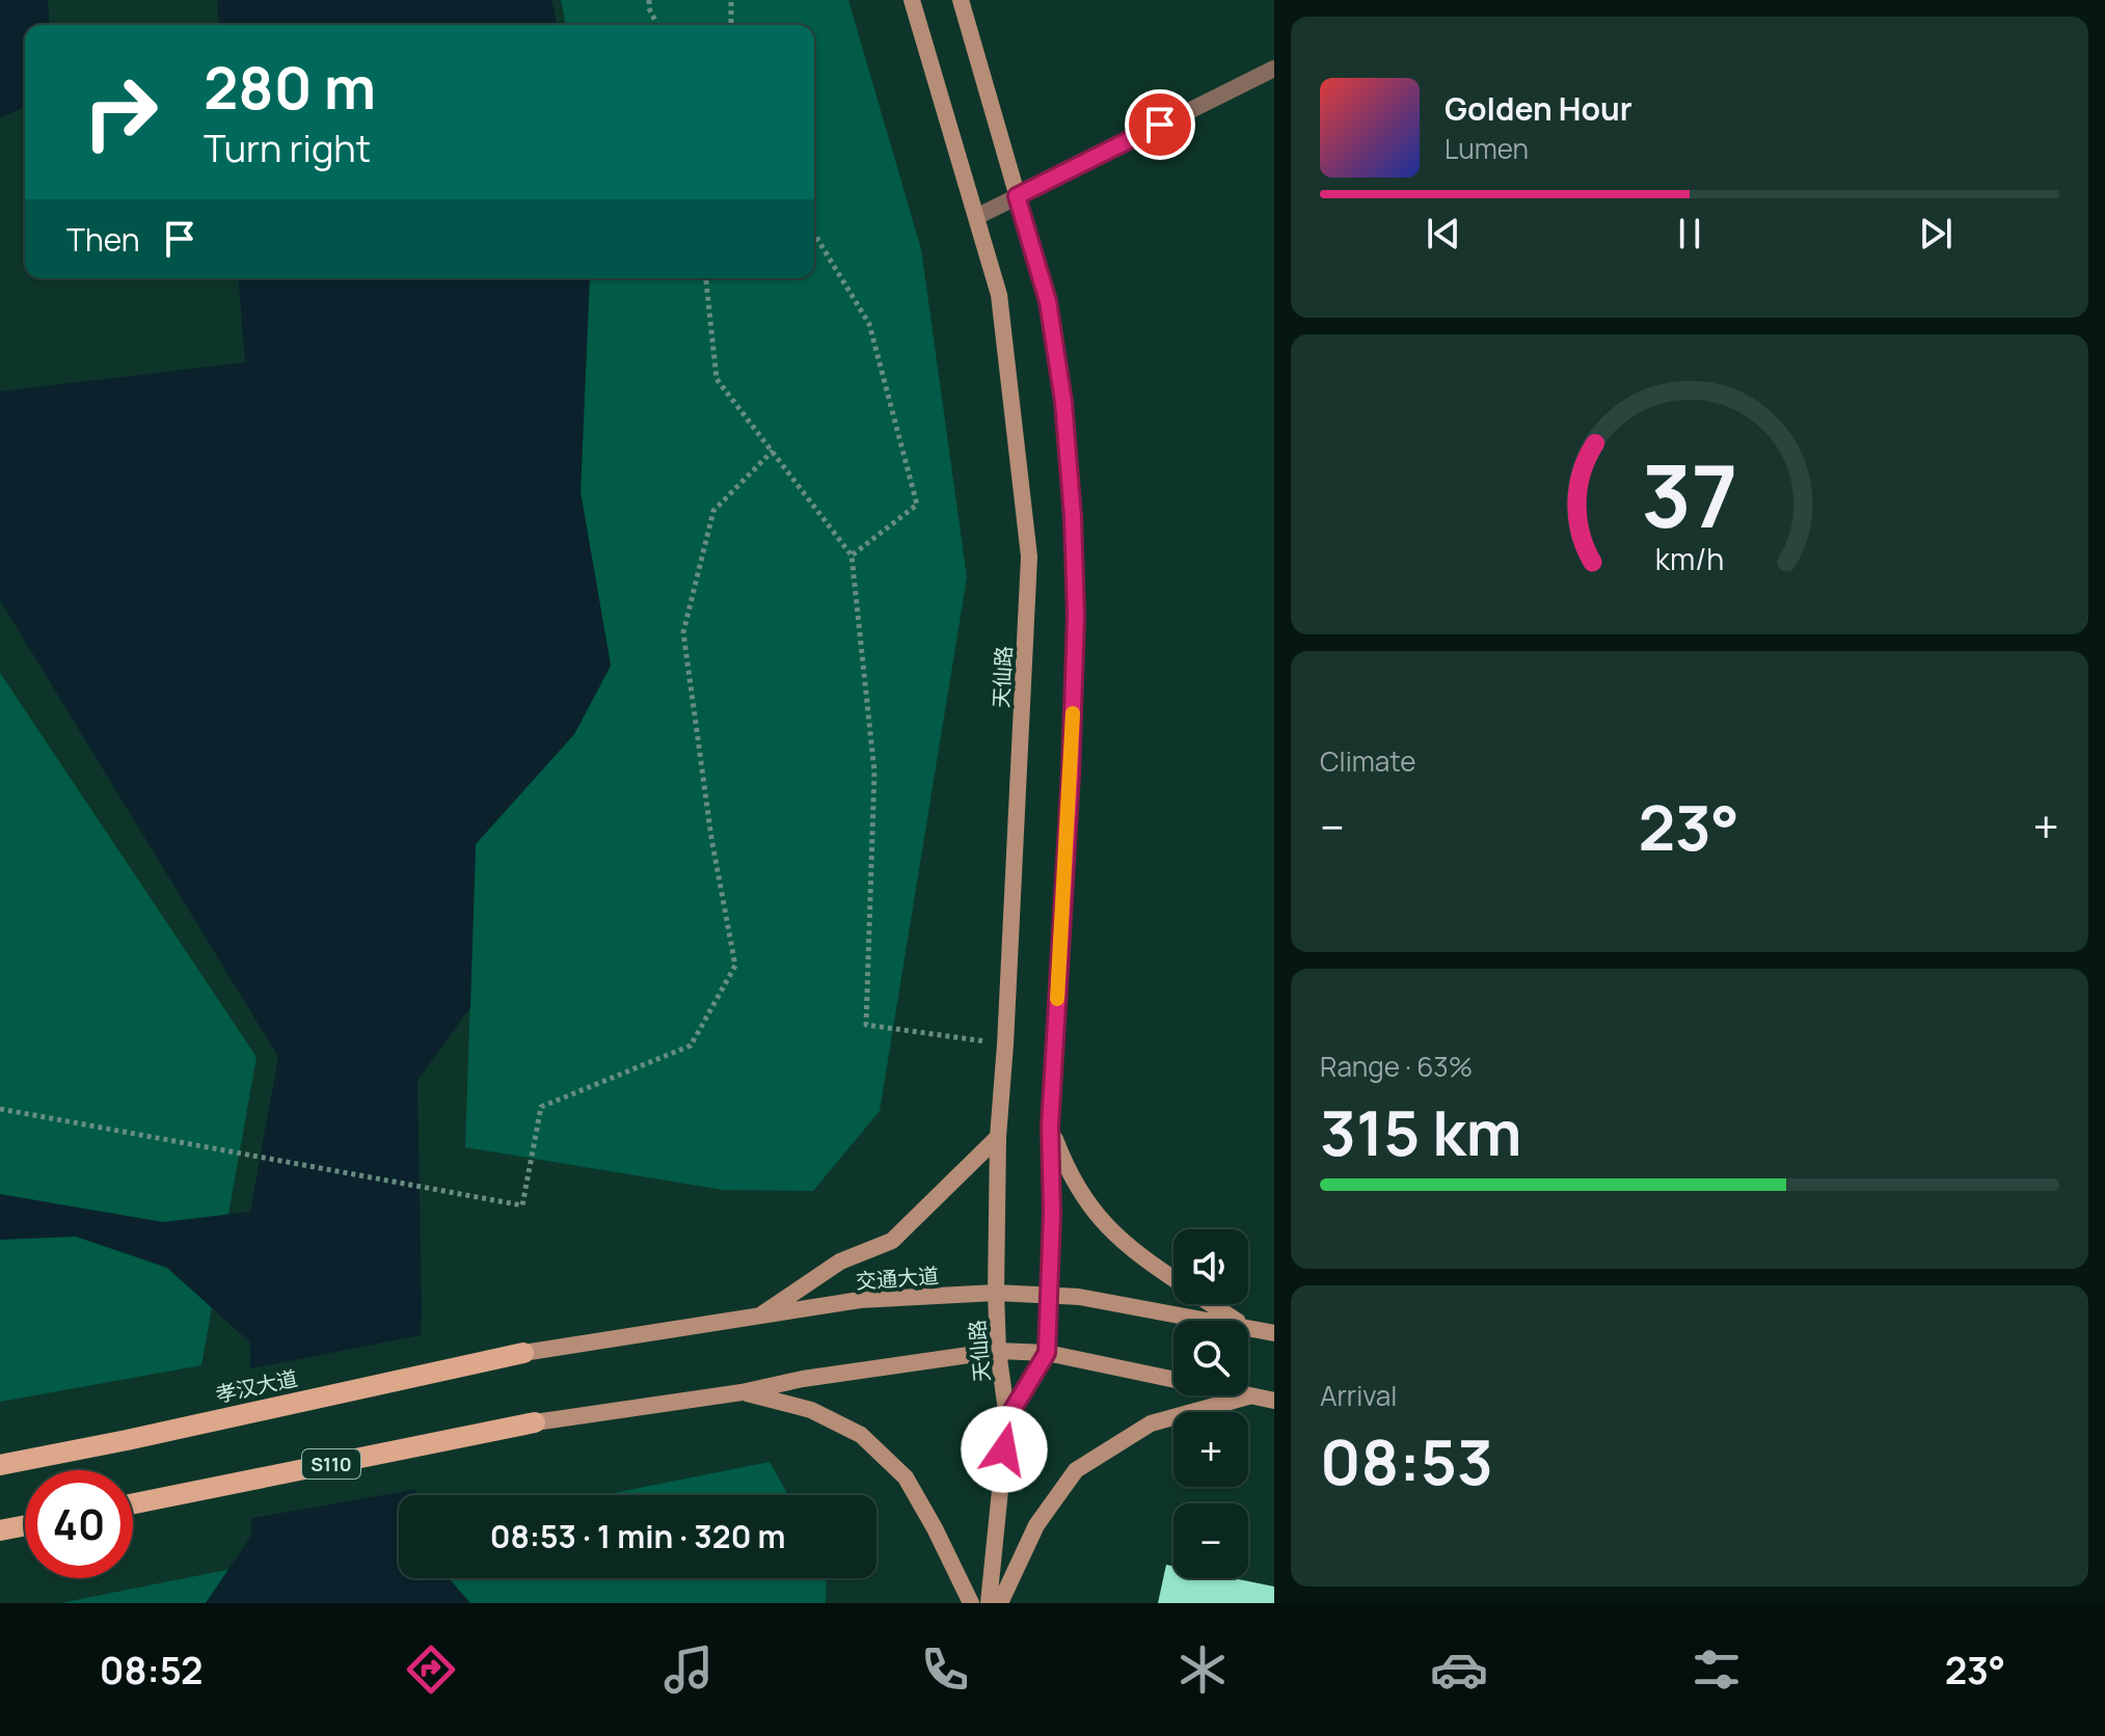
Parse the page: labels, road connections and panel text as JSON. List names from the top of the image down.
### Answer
{
  "streets": {
    "main road": [
      "天仙路",
      "交通大道",
      "孝汉大道",
      "S110"
    ]
  },
  "crossings": [
    ["天仙路", "交通大道"],
    ["交通大道", "孝汉大道"]
  ],
  "page": {
    "turn": ["280 m", "Turn right"],
    "song": ["Golden Hour", "Lumen"],
    "then": "Then",
    "tile": [
      "Climate",
      ["Range · 63%", "315 km"],
      ["Arrival", "08:53"]
    ],
    "heat": ["−", "23°", "+"],
    "map_buttons": ["+", "−"],
    "limit": "40",
    "trip": "08:53 · 1 min · 320 m",
    "tabs": ["08:52", "23°"],
    "gauge": ["37", "km/h"]
  }
}
